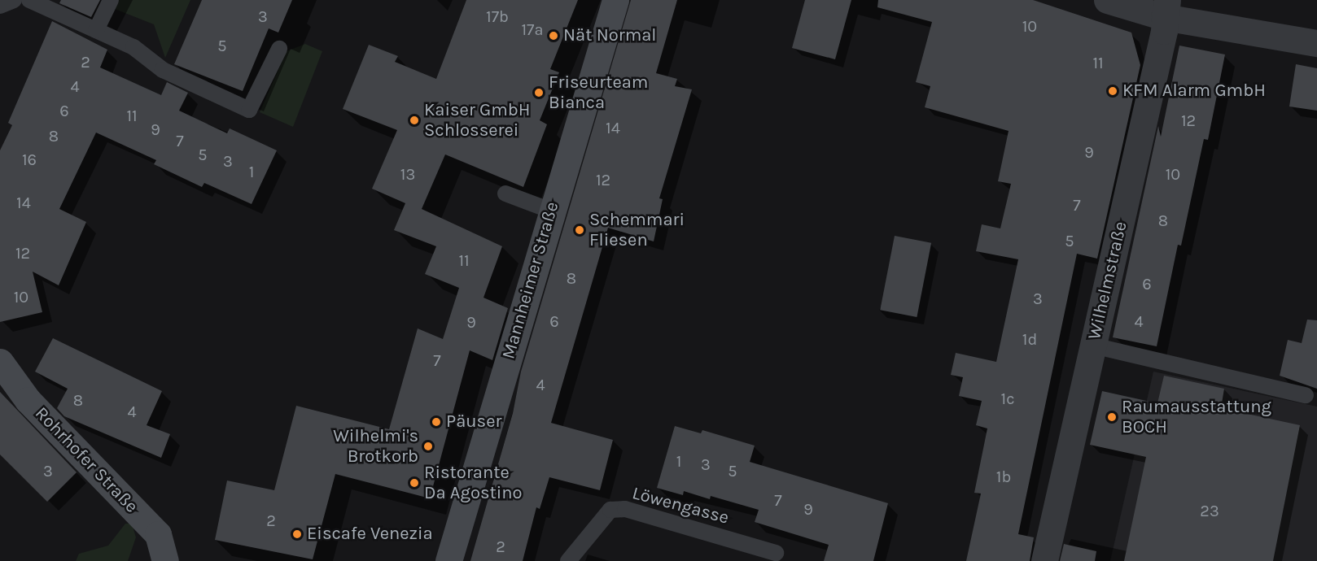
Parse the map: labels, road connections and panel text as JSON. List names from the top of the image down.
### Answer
{
  "streets": {
    "main road": ["Mannheimer Straße", "Rohrhofer Straße"],
    "street": ["Wilhelmstraße"],
    "lane": ["Löwengasse"]
  },
  "places": [
    "Nät Normal",
    "KFM Alarm GmbH",
    "Friseurteam Bianca",
    "Kaiser GmbH Schlosserei",
    "Schemmari Fliesen",
    "Raumausstattung BOCH",
    "Päuser",
    "Wilhelmi's Brotkorb",
    "Ristorante Da Agostino",
    "Eiscafe Venezia"
  ],
  "house_numbers": [
    "3",
    "17b",
    "10",
    "17a",
    "5",
    "2",
    "11",
    "4",
    "6",
    "11",
    "12",
    "14",
    "9",
    "8",
    "7",
    "9",
    "5",
    "16",
    "3",
    "1",
    "13",
    "10",
    "12",
    "14",
    "7",
    "8",
    "5",
    "12",
    "11",
    "8",
    "6",
    "10",
    "3",
    "6",
    "4",
    "9",
    "1d",
    "7",
    "4",
    "1c",
    "8",
    "4",
    "1",
    "3",
    "3",
    "5",
    "1b",
    "7",
    "9",
    "23",
    "2",
    "2"
  ]
}
